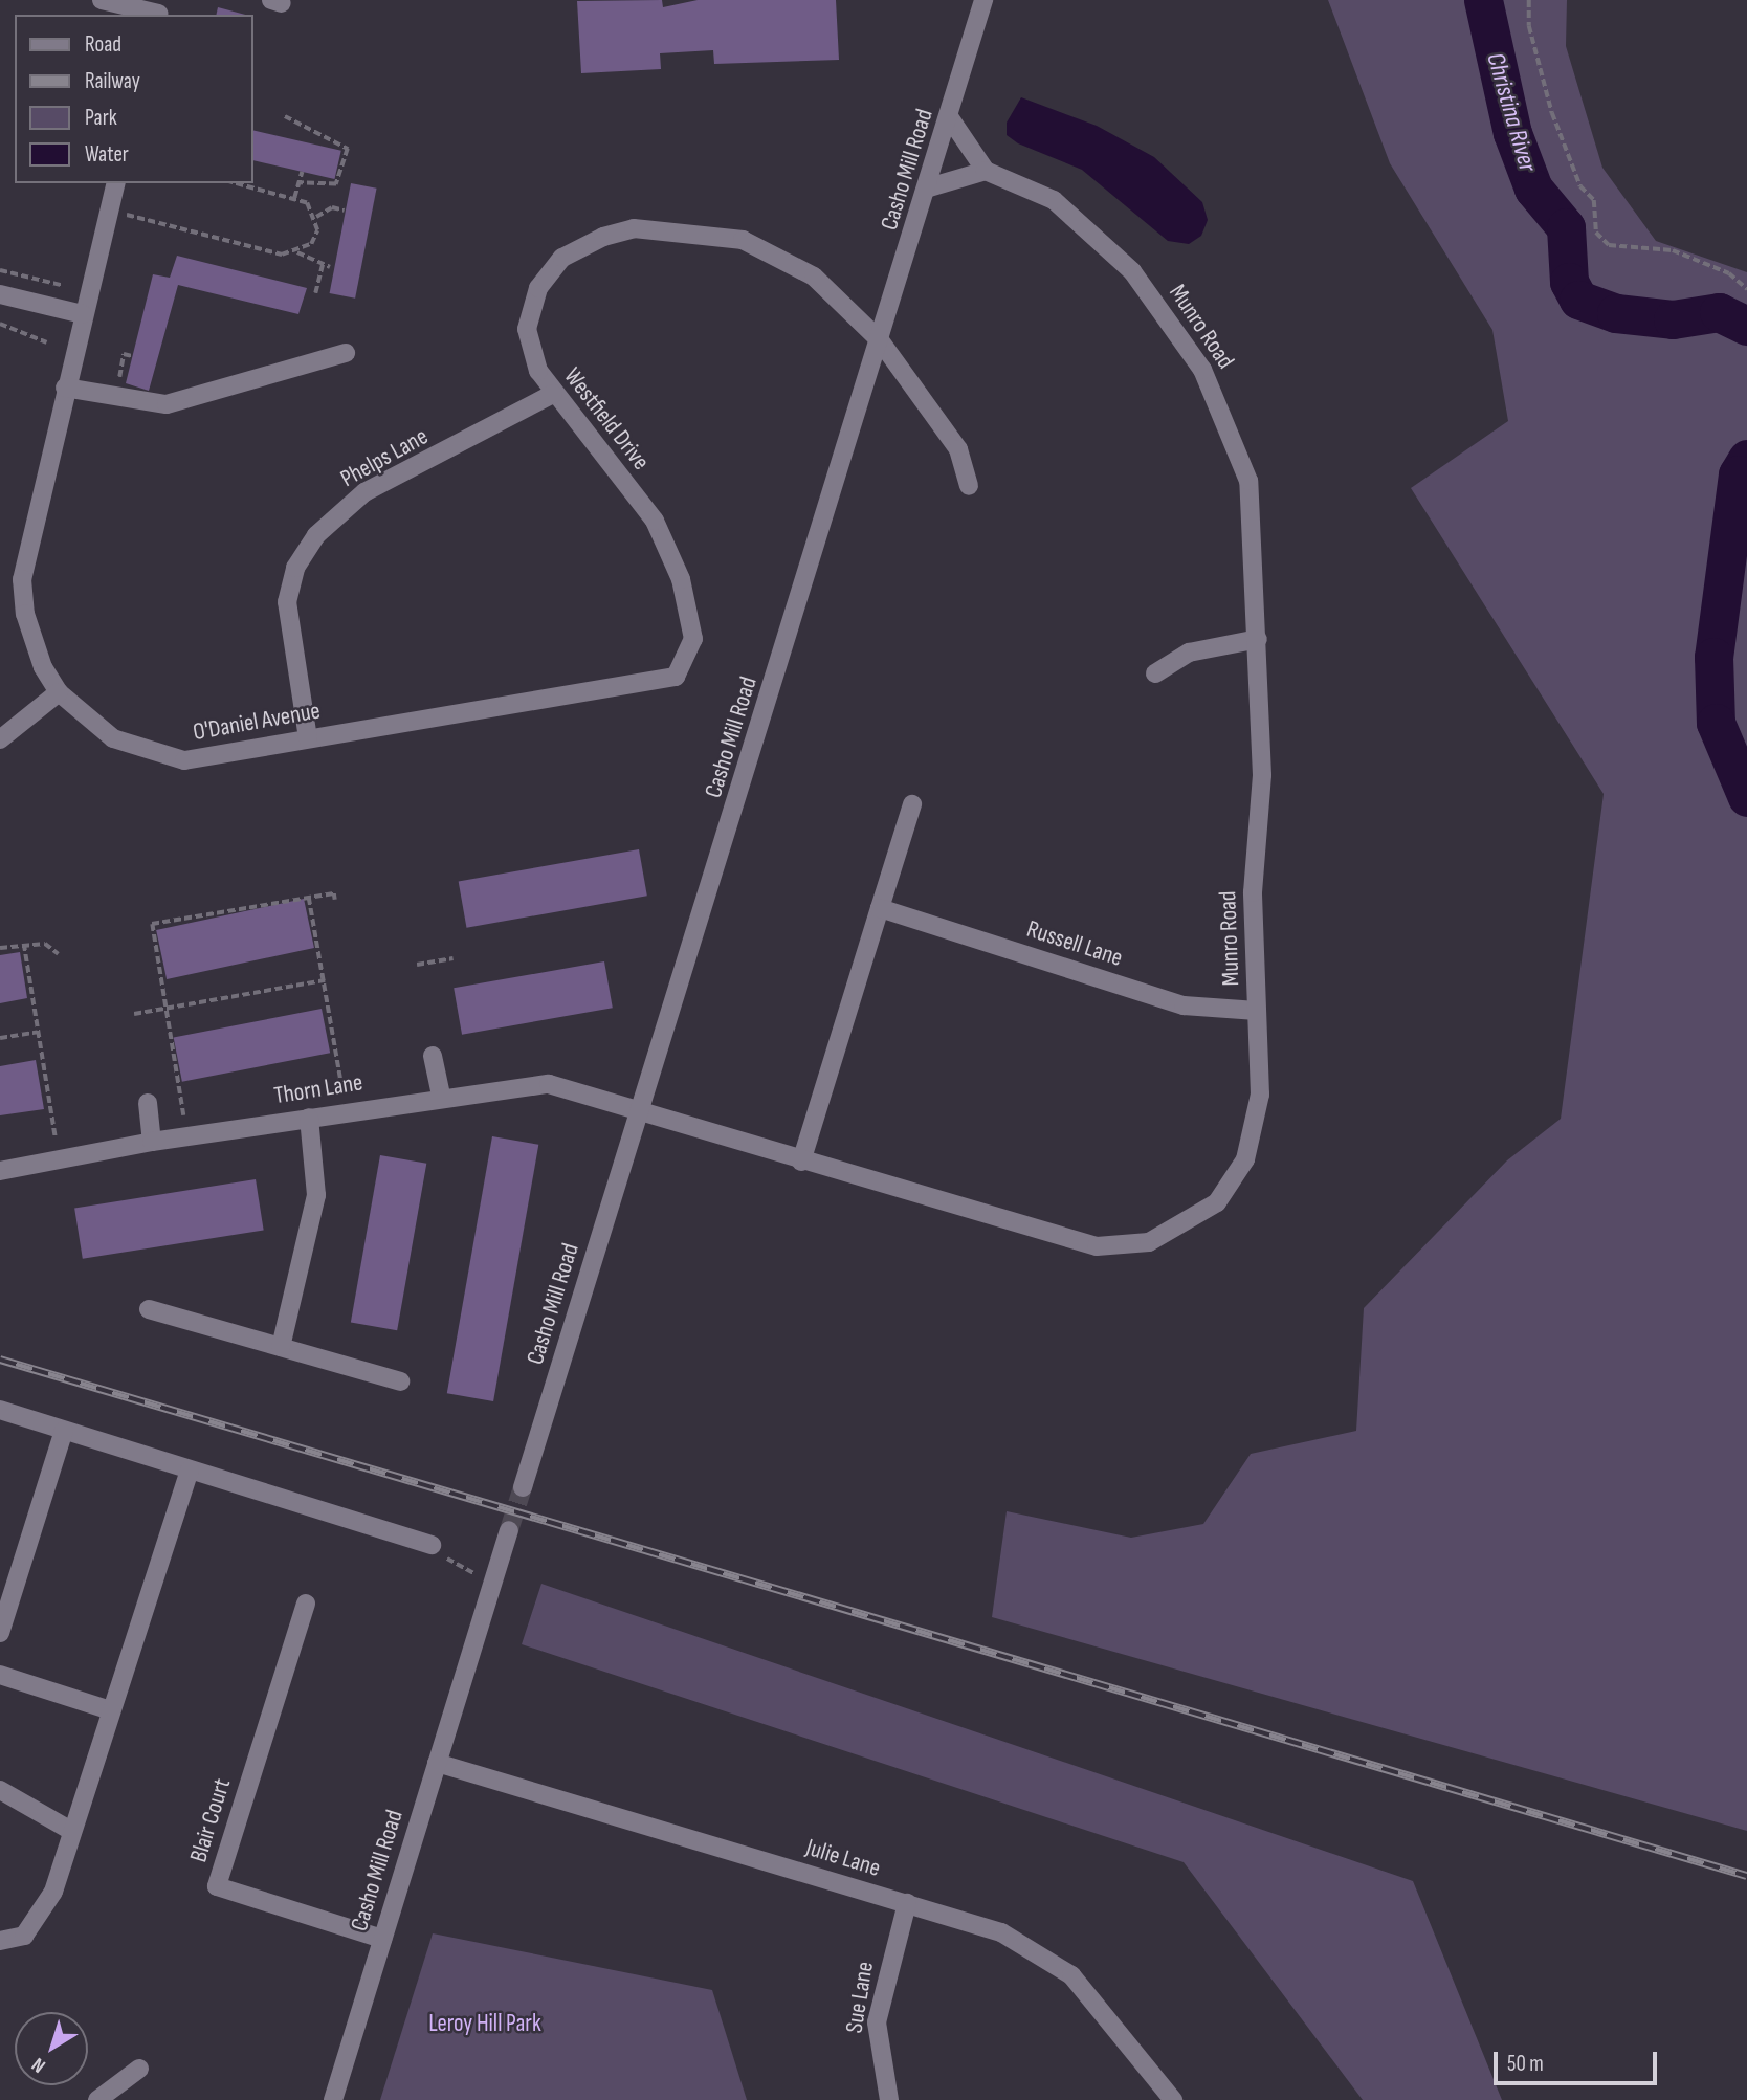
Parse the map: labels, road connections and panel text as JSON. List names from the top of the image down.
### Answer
{
  "streets": {
    "street": [
      "Casho Mill Road",
      "Munro Road",
      "Westfield Drive",
      "Phelps Lane",
      "O'Daniel Avenue",
      "Russell Lane",
      "Thorn Lane",
      "Blair Court",
      "Julie Lane",
      "Sue Lane"
    ]
  },
  "crossings": [
    ["Casho Mill Road", "Munro Road"],
    ["Casho Mill Road", "Westfield Drive"],
    ["Casho Mill Road", "Thorn Lane"],
    ["Casho Mill Road", "Blair Court"],
    ["Casho Mill Road", "Julie Lane"],
    ["Munro Road", "Russell Lane"],
    ["Munro Road", "Thorn Lane"],
    ["Westfield Drive", "Phelps Lane"],
    ["Westfield Drive", "O'Daniel Avenue"],
    ["Phelps Lane", "O'Daniel Avenue"],
    ["Julie Lane", "Sue Lane"]
  ],
  "water": ["Christina River"],
  "parks": ["Leroy Hill Park"],
  "legend": [
    "Road",
    "Railway",
    "Park",
    "Water"
  ],
  "scale_bar": "50 m",
  "north": "bottom left"
}
